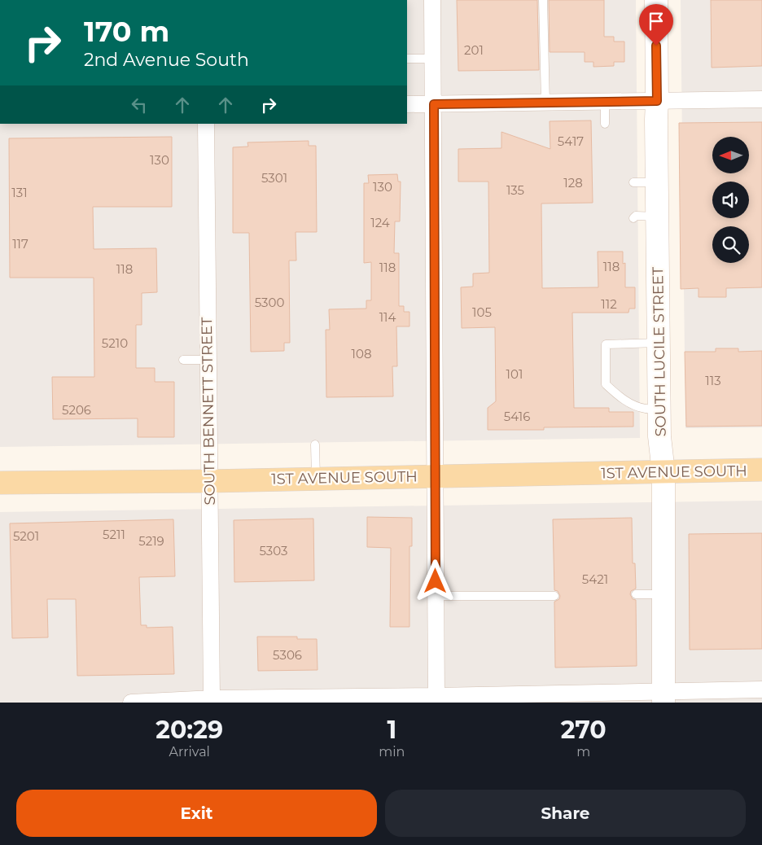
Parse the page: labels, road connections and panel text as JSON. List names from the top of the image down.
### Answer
{
  "streets": {
    "main road": ["1ST AVENUE SOUTH"],
    "street": ["SOUTH LUCILE STREET", "SOUTH BENNETT STREET"]
  },
  "crossings": [
    ["SOUTH LUCILE STREET", "1ST AVENUE SOUTH"],
    ["SOUTH BENNETT STREET", "1ST AVENUE SOUTH"]
  ],
  "house_numbers": [
    "201",
    "5417",
    "130",
    "5301",
    "128",
    "130",
    "135",
    "131",
    "124",
    "117",
    "118",
    "118",
    "118",
    "5300",
    "112",
    "105",
    "114",
    "5210",
    "108",
    "101",
    "113",
    "5206",
    "5416",
    "5211",
    "5201",
    "5219",
    "5303",
    "5421",
    "5306"
  ],
  "north": "left",
  "page": {
    "turn": ["170 m", "2nd Avenue South"],
    "eta": [
      "20:29",
      "Arrival",
      "1",
      "min",
      "270",
      "m"
    ],
    "buttons": ["Exit", "Share"]
  }
}
